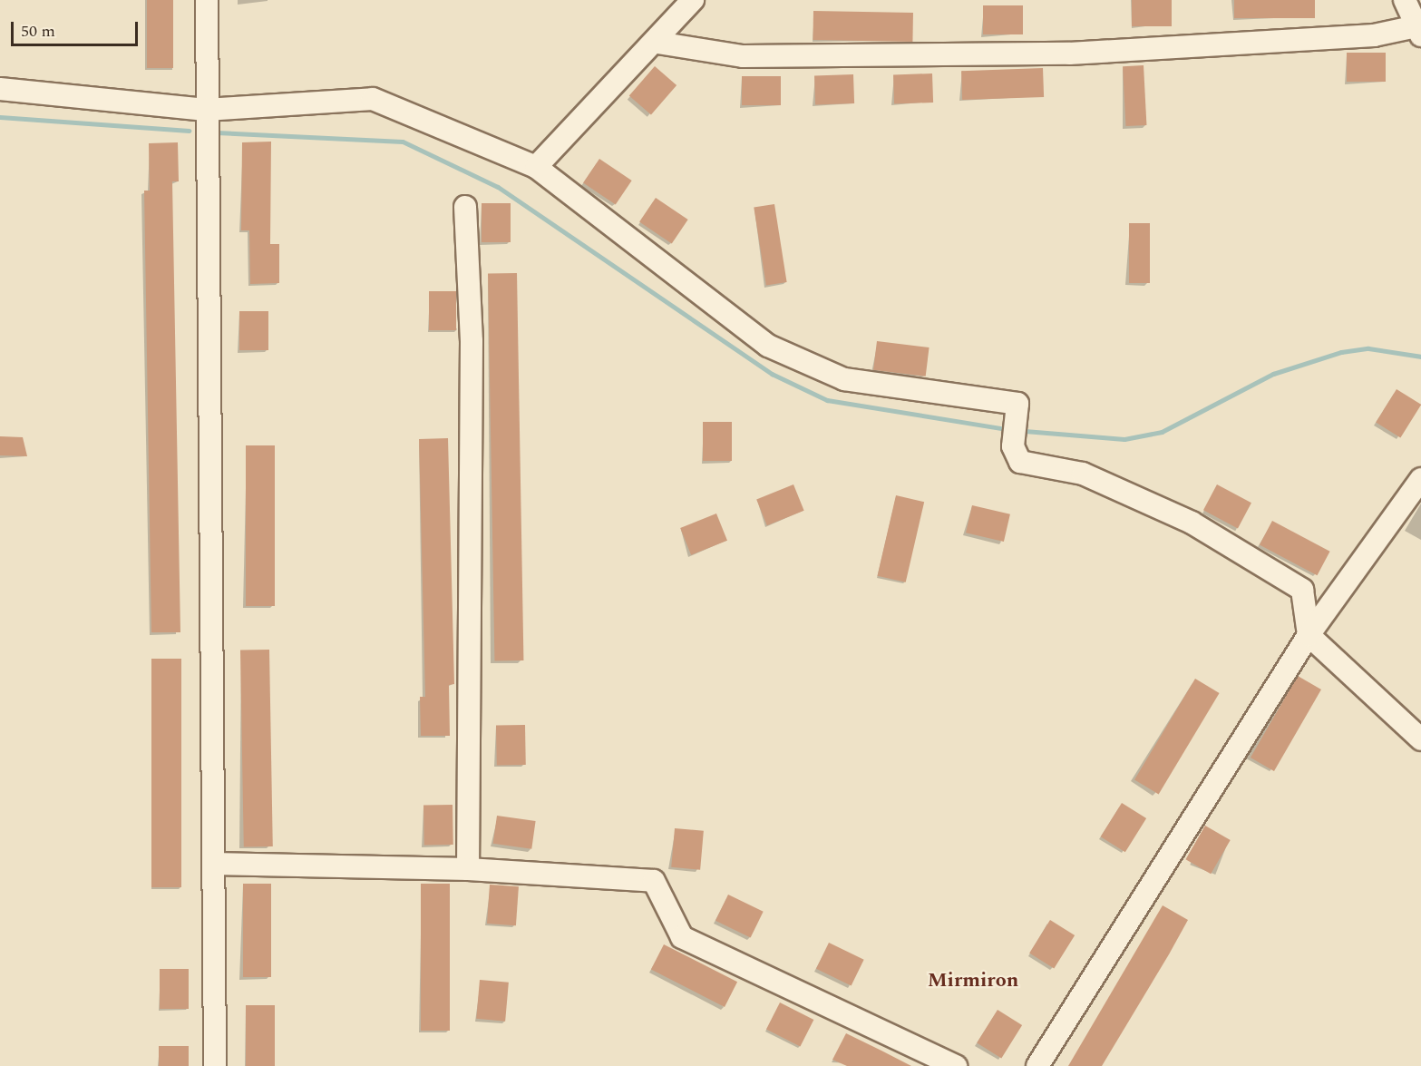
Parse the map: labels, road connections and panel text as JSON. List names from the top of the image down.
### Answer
{
  "districts": ["Mirmiron"],
  "scale_bar": "50 m"
}
